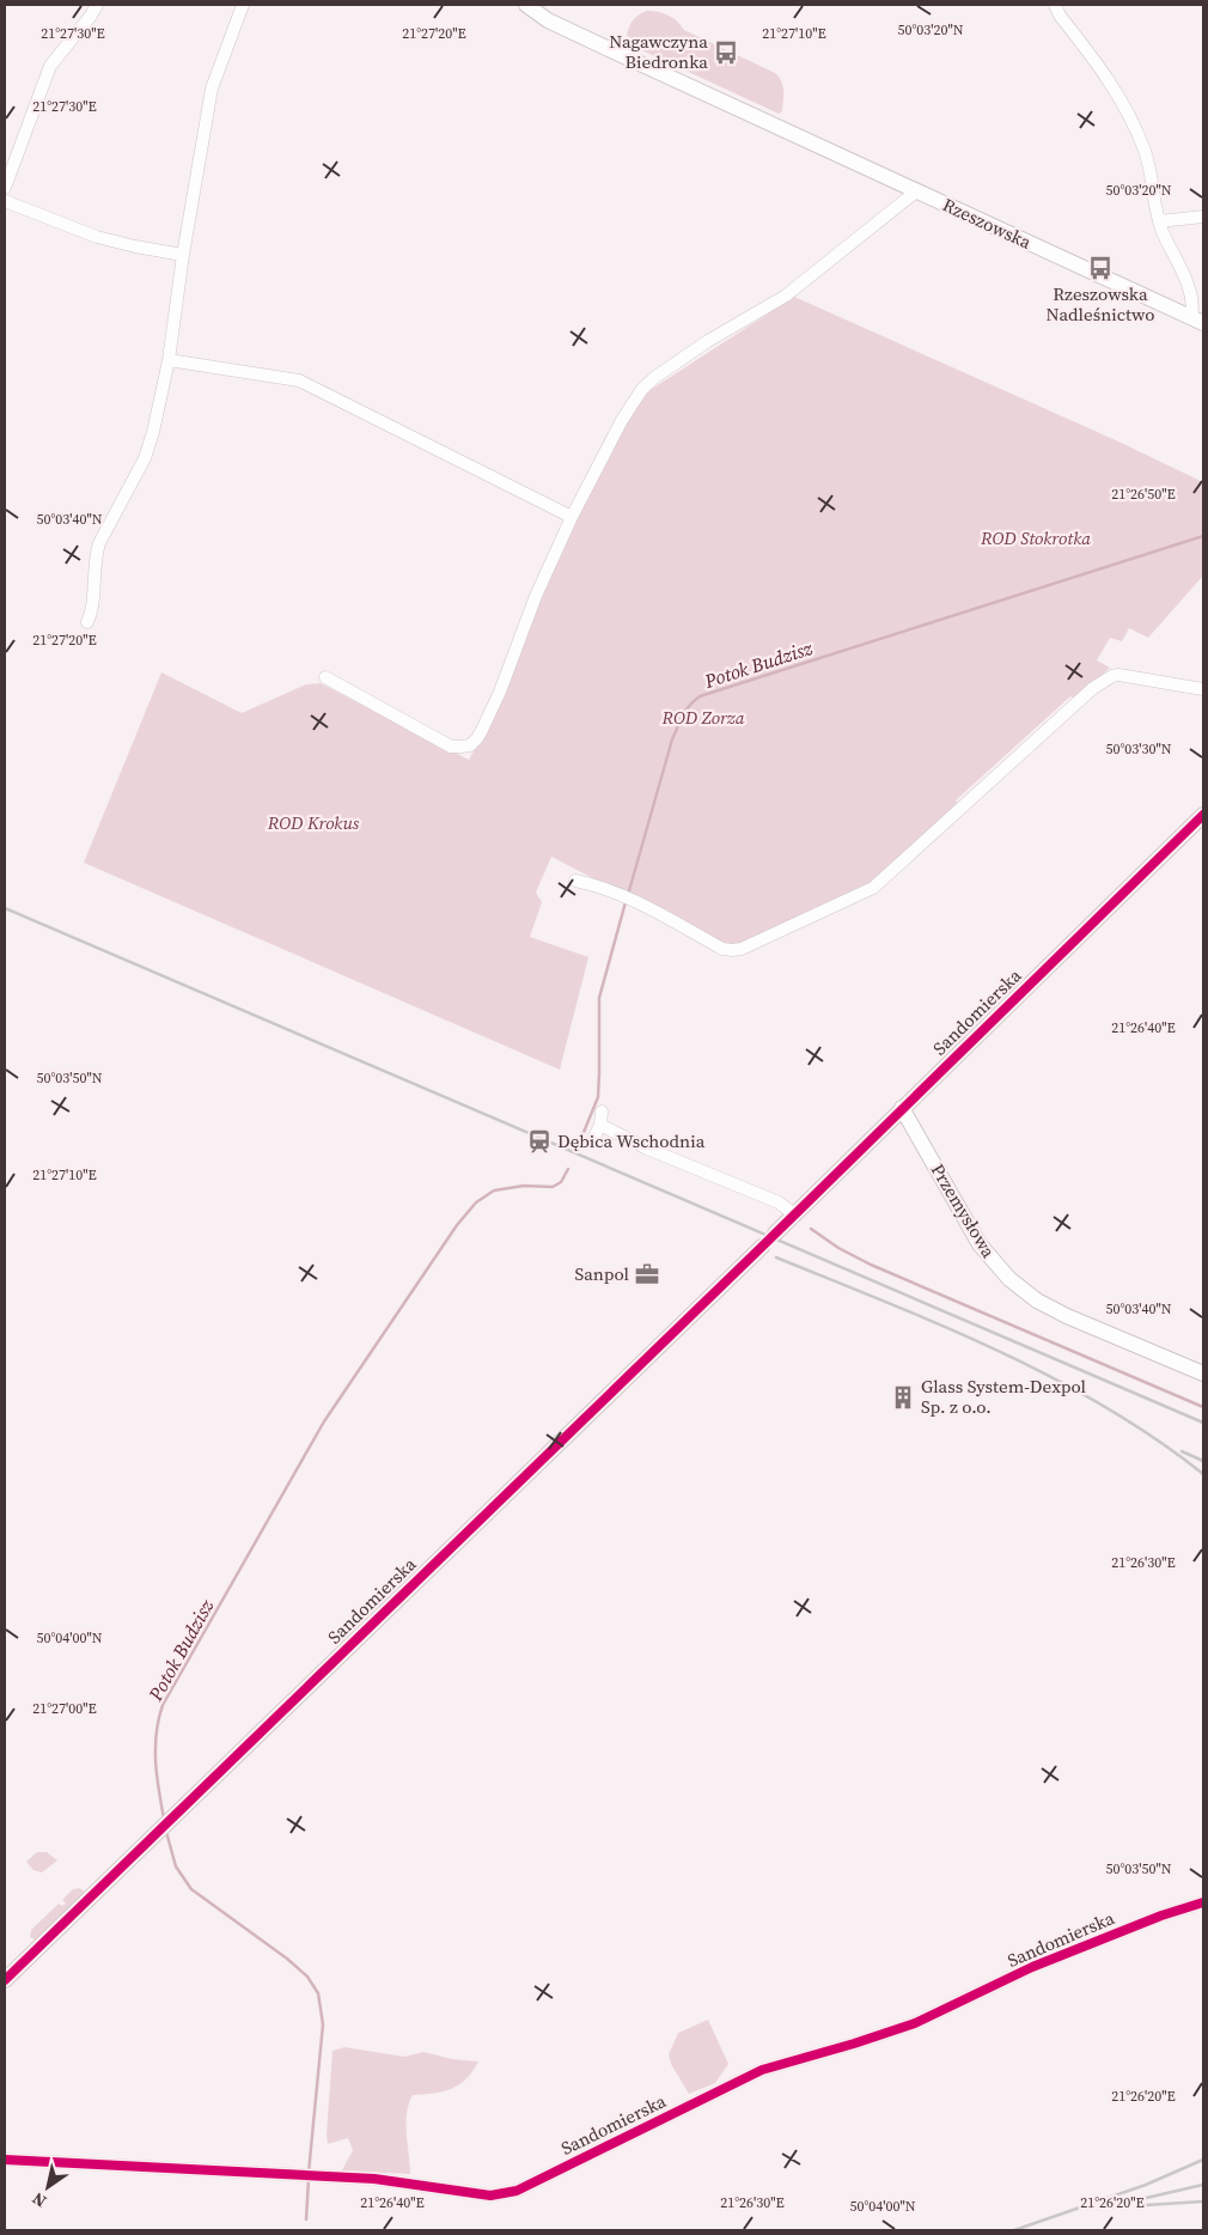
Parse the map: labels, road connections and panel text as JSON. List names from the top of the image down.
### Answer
{
  "streets": {
    "street": ["Rzeszowska", "Sandomierska", "Przemysłowa"]
  },
  "crossings": [
    ["Sandomierska", "Przemysłowa"]
  ],
  "water": ["Potok Budzisz"],
  "parks": ["ROD Stokrotka", "ROD Zorza", "ROD Krokus"],
  "places": {
    "bus stop": ["Nagawczyna Biedronka", "Rzeszowska Nadleśnictwo"],
    "station": ["Dębica Wschodnia"],
    "office": ["Sanpol"],
    "building": ["Glass System-Dexpol Sp. z o.o."]
  },
  "north": "bottom left",
  "coordinates": [
    "50°03'20\"N",
    "21°27'30\"E",
    "21°27'20\"E",
    "21°27'10\"E",
    "21°26'50\"E",
    "50°03'40\"N",
    "50°03'30\"N",
    "21°26'40\"E",
    "50°03'50\"N",
    "21°26'30\"E",
    "50°04'00\"N",
    "21°27'00\"E",
    "21°26'20\"E"
  ]
}
